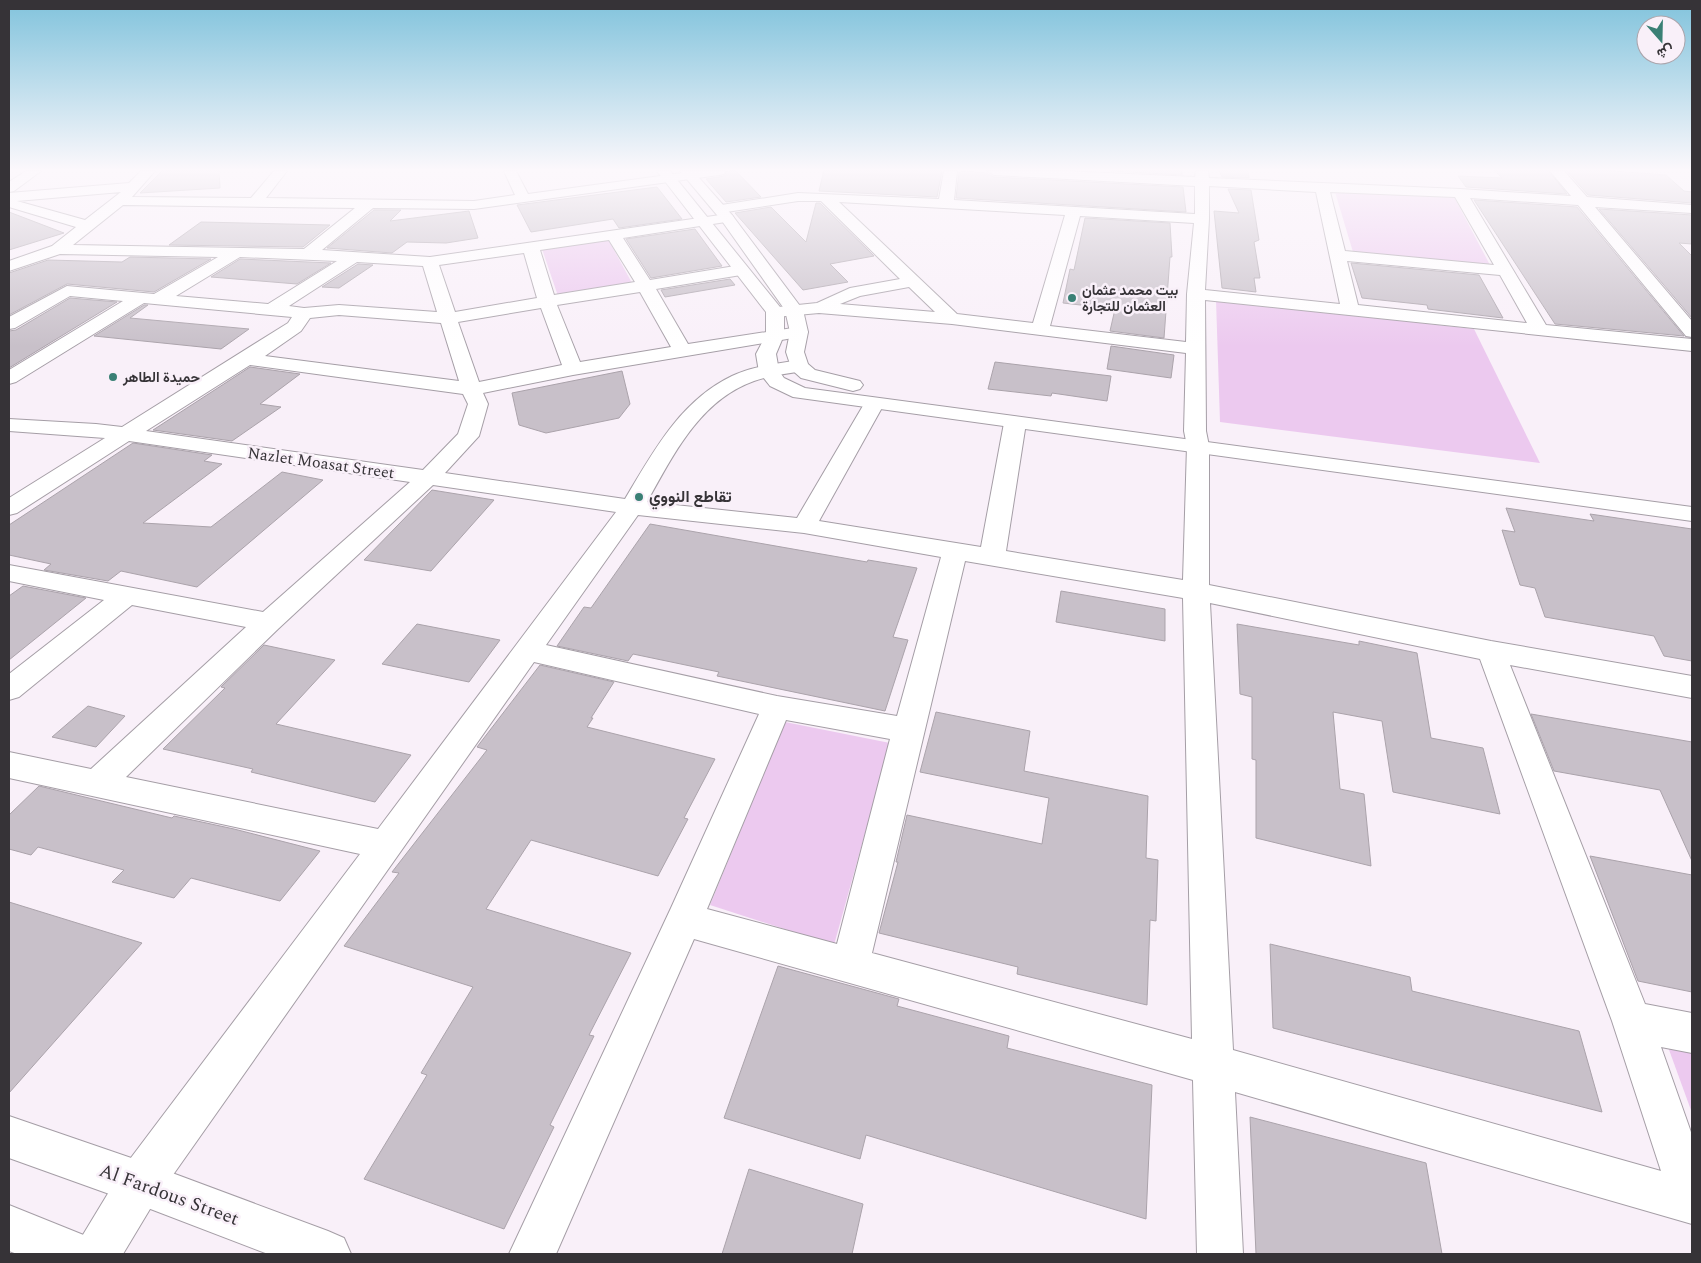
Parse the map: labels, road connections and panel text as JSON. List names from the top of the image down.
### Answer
{
  "streets": {
    "street": ["Nazlet Moasat Street", "Al Fardous Street"]
  },
  "places": ["بيت محمد عثمان العثمان للتجارة", "حميدة الطاهر", "تقاطع النووي"],
  "north": "bottom"
}
